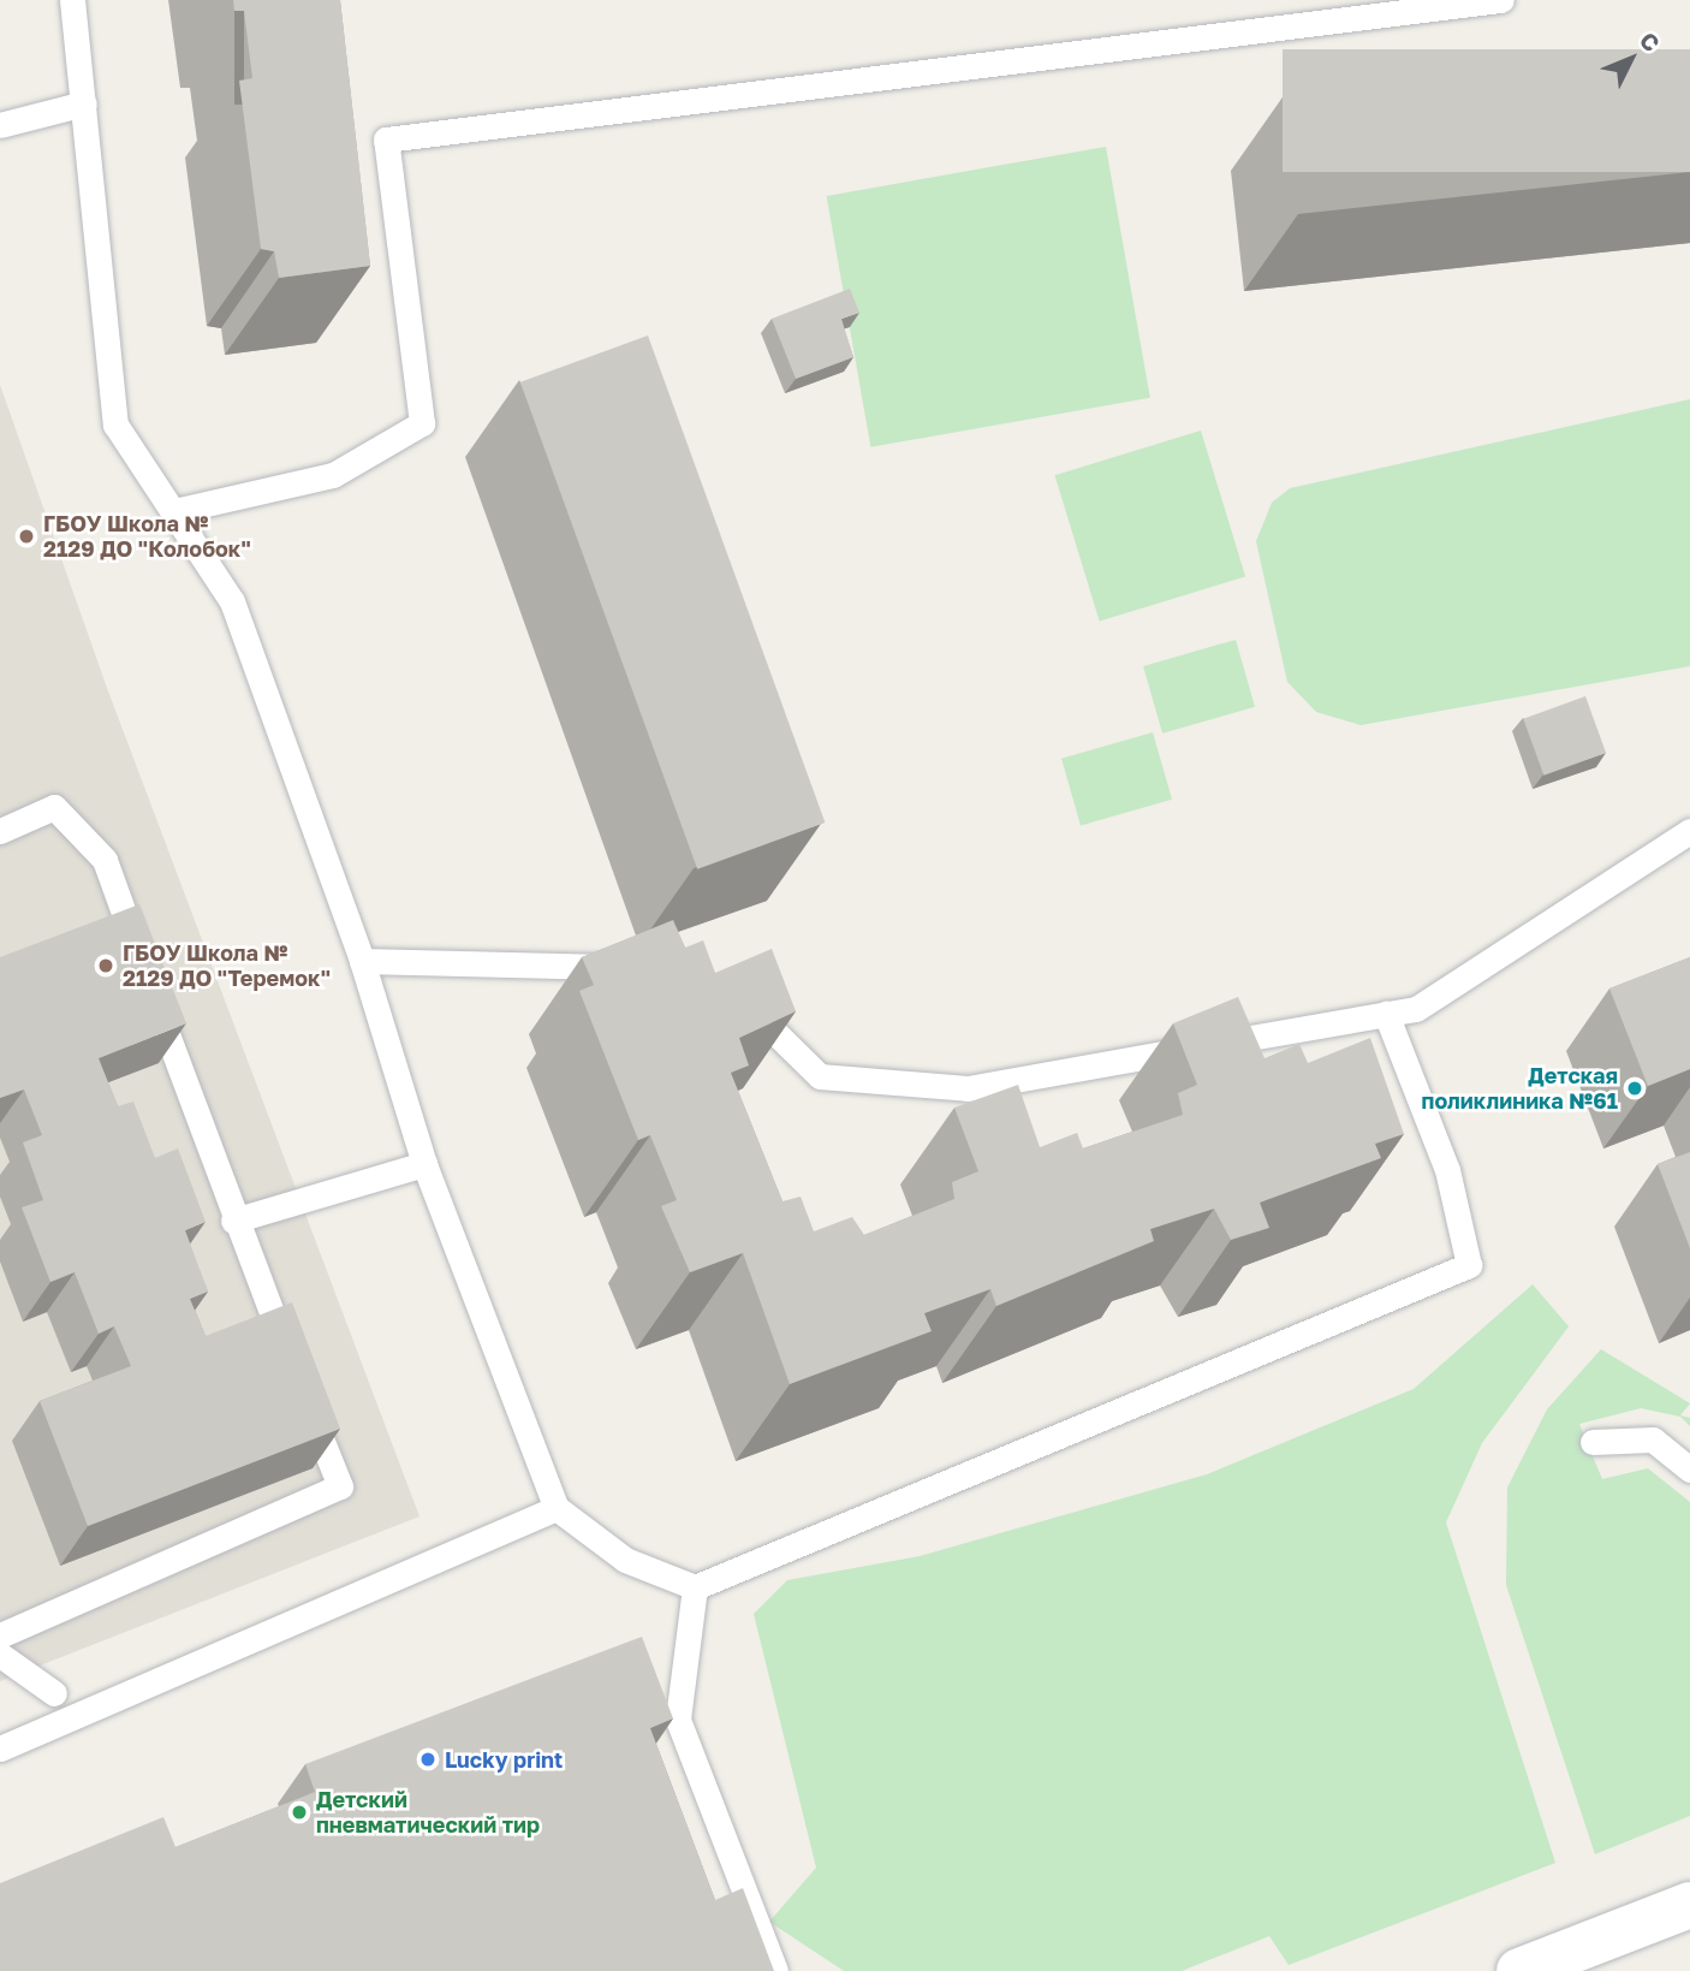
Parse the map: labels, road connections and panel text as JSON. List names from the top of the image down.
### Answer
{
  "places": [
    "ГБОУ Школа № 2129 ДО \"Колобок\"",
    "ГБОУ Школа № 2129 ДО \"Теремок\"",
    "Детская поликлиника №61",
    "Lucky print",
    "Детский пневматический тир"
  ],
  "north": "top right"
}
